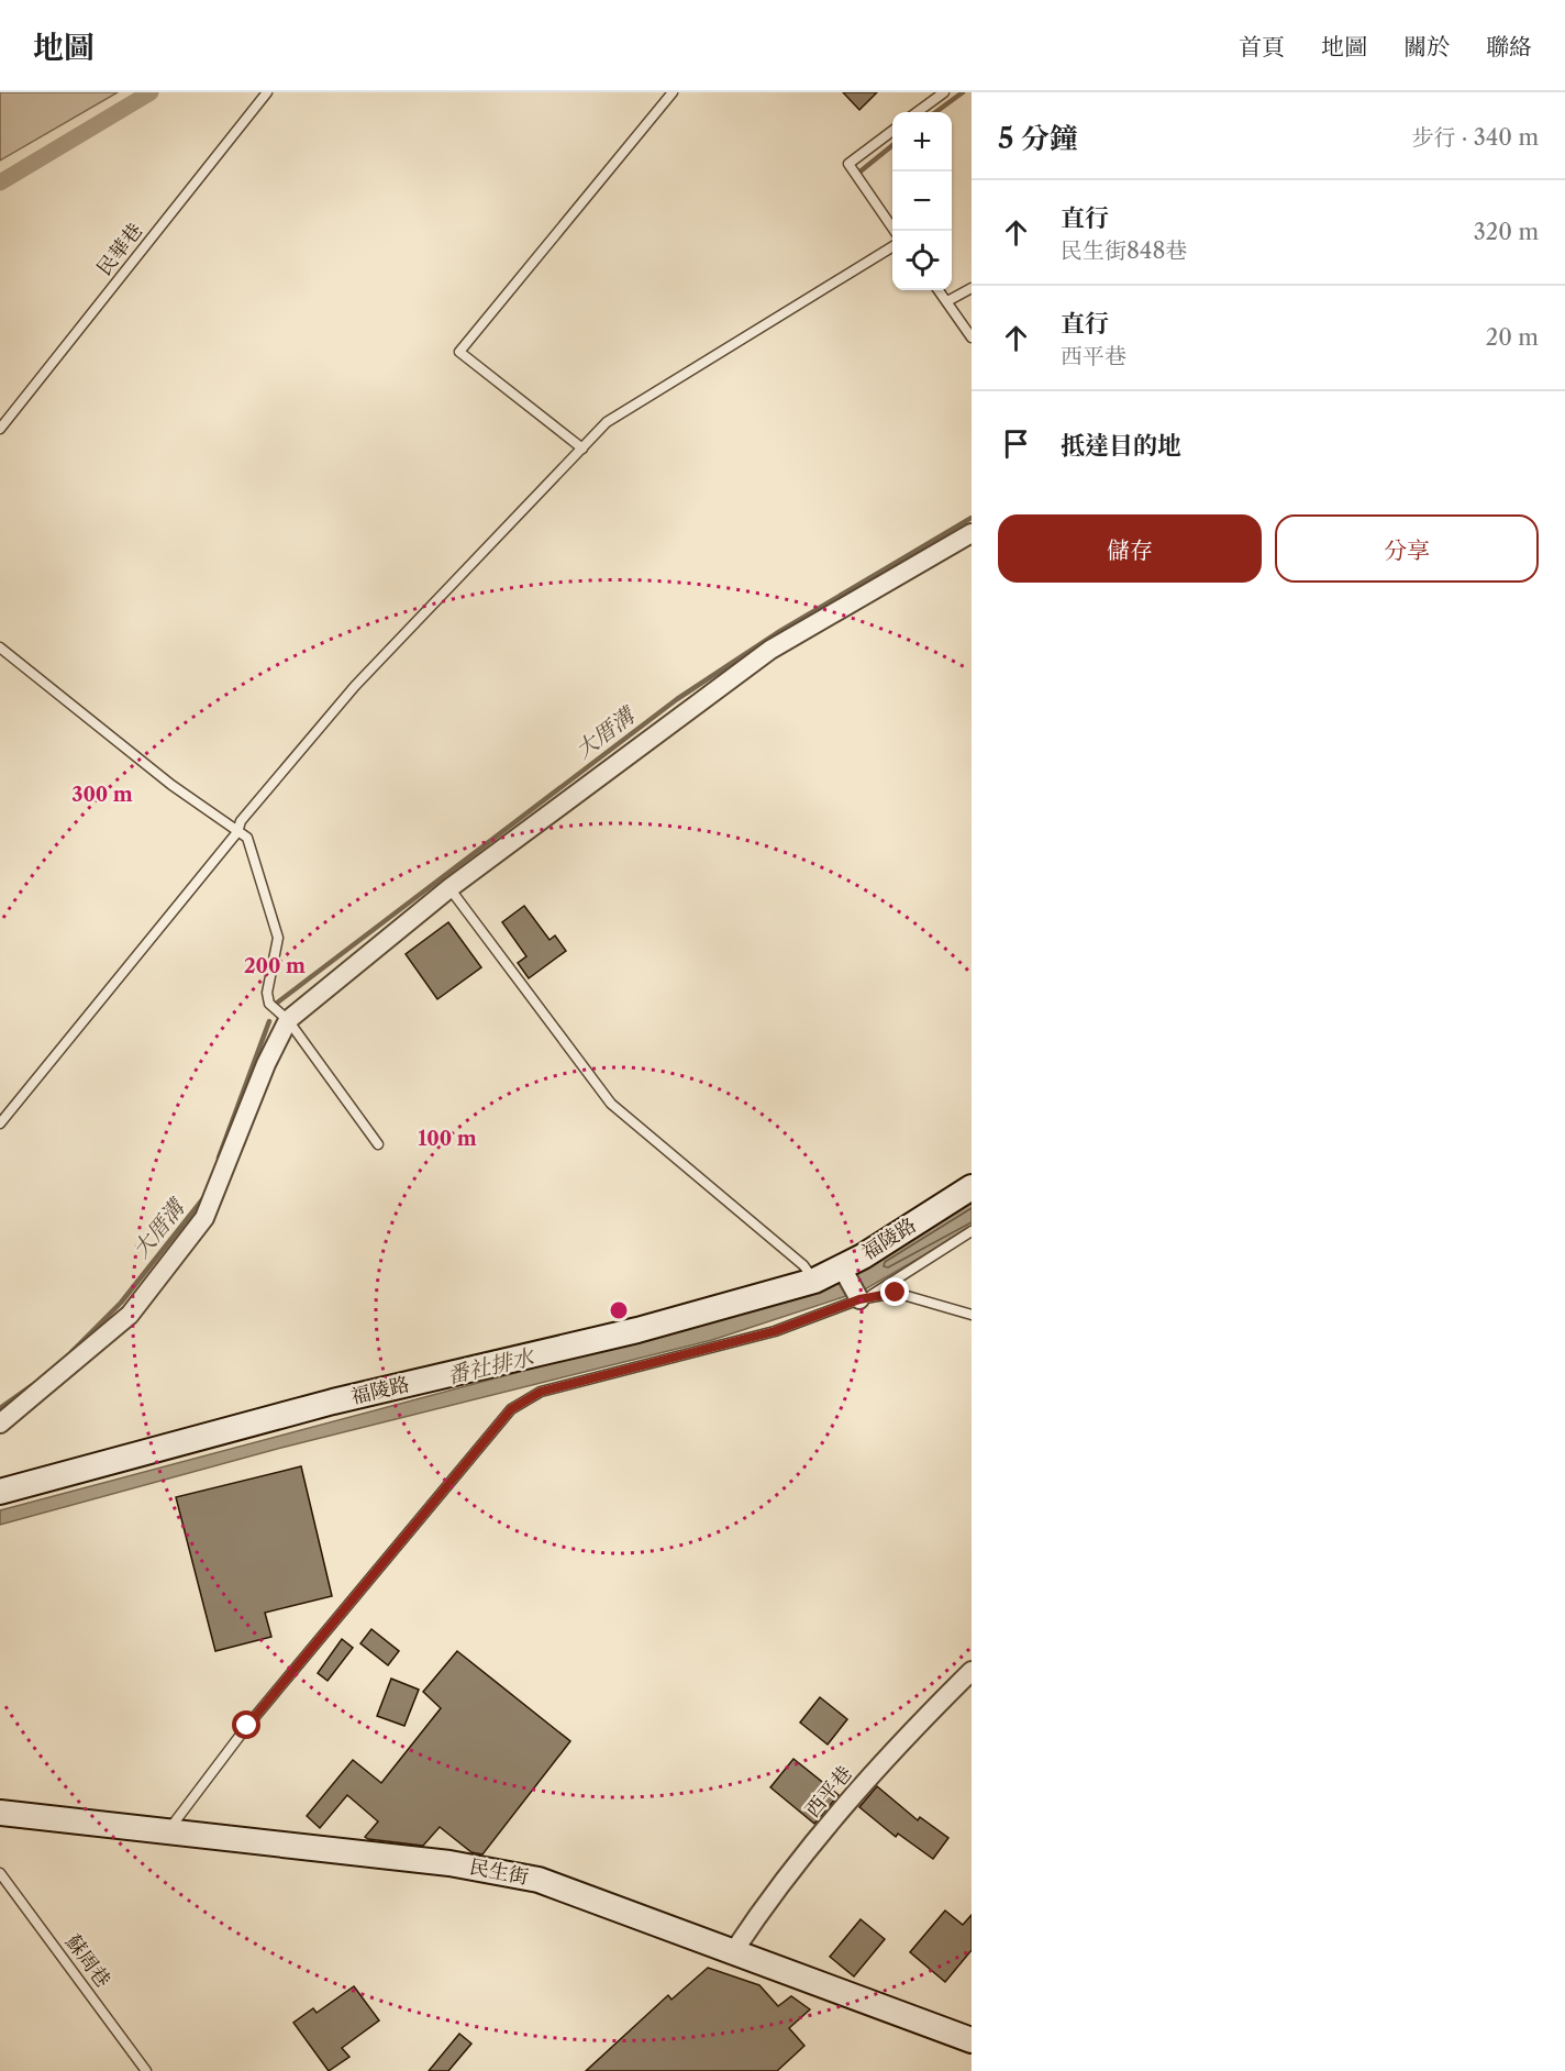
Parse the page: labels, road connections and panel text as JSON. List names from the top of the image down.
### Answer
{
  "streets": {
    "street": ["福陵路", "西平巷", "民生街"],
    "lane": ["民華巷", "蘇周巷"]
  },
  "crossings": [
    ["西平巷", "民生街"]
  ],
  "water": ["大厝溝", "番社排水"],
  "page": {
    "header": "地圖",
    "nav": [
      "首頁",
      "地圖",
      "關於",
      "聯絡"
    ],
    "heading": ["5 分鐘", "步行 · 340 m"],
    "map_buttons": ["+", "−"],
    "list": [
      ["直行", "民生街848巷", "320 m"],
      ["直行", "西平巷", "20 m"],
      "抵達目的地"
    ],
    "buttons": ["儲存", "分享"]
  },
  "rings": ["300 m", "200 m", "100 m"]
}
